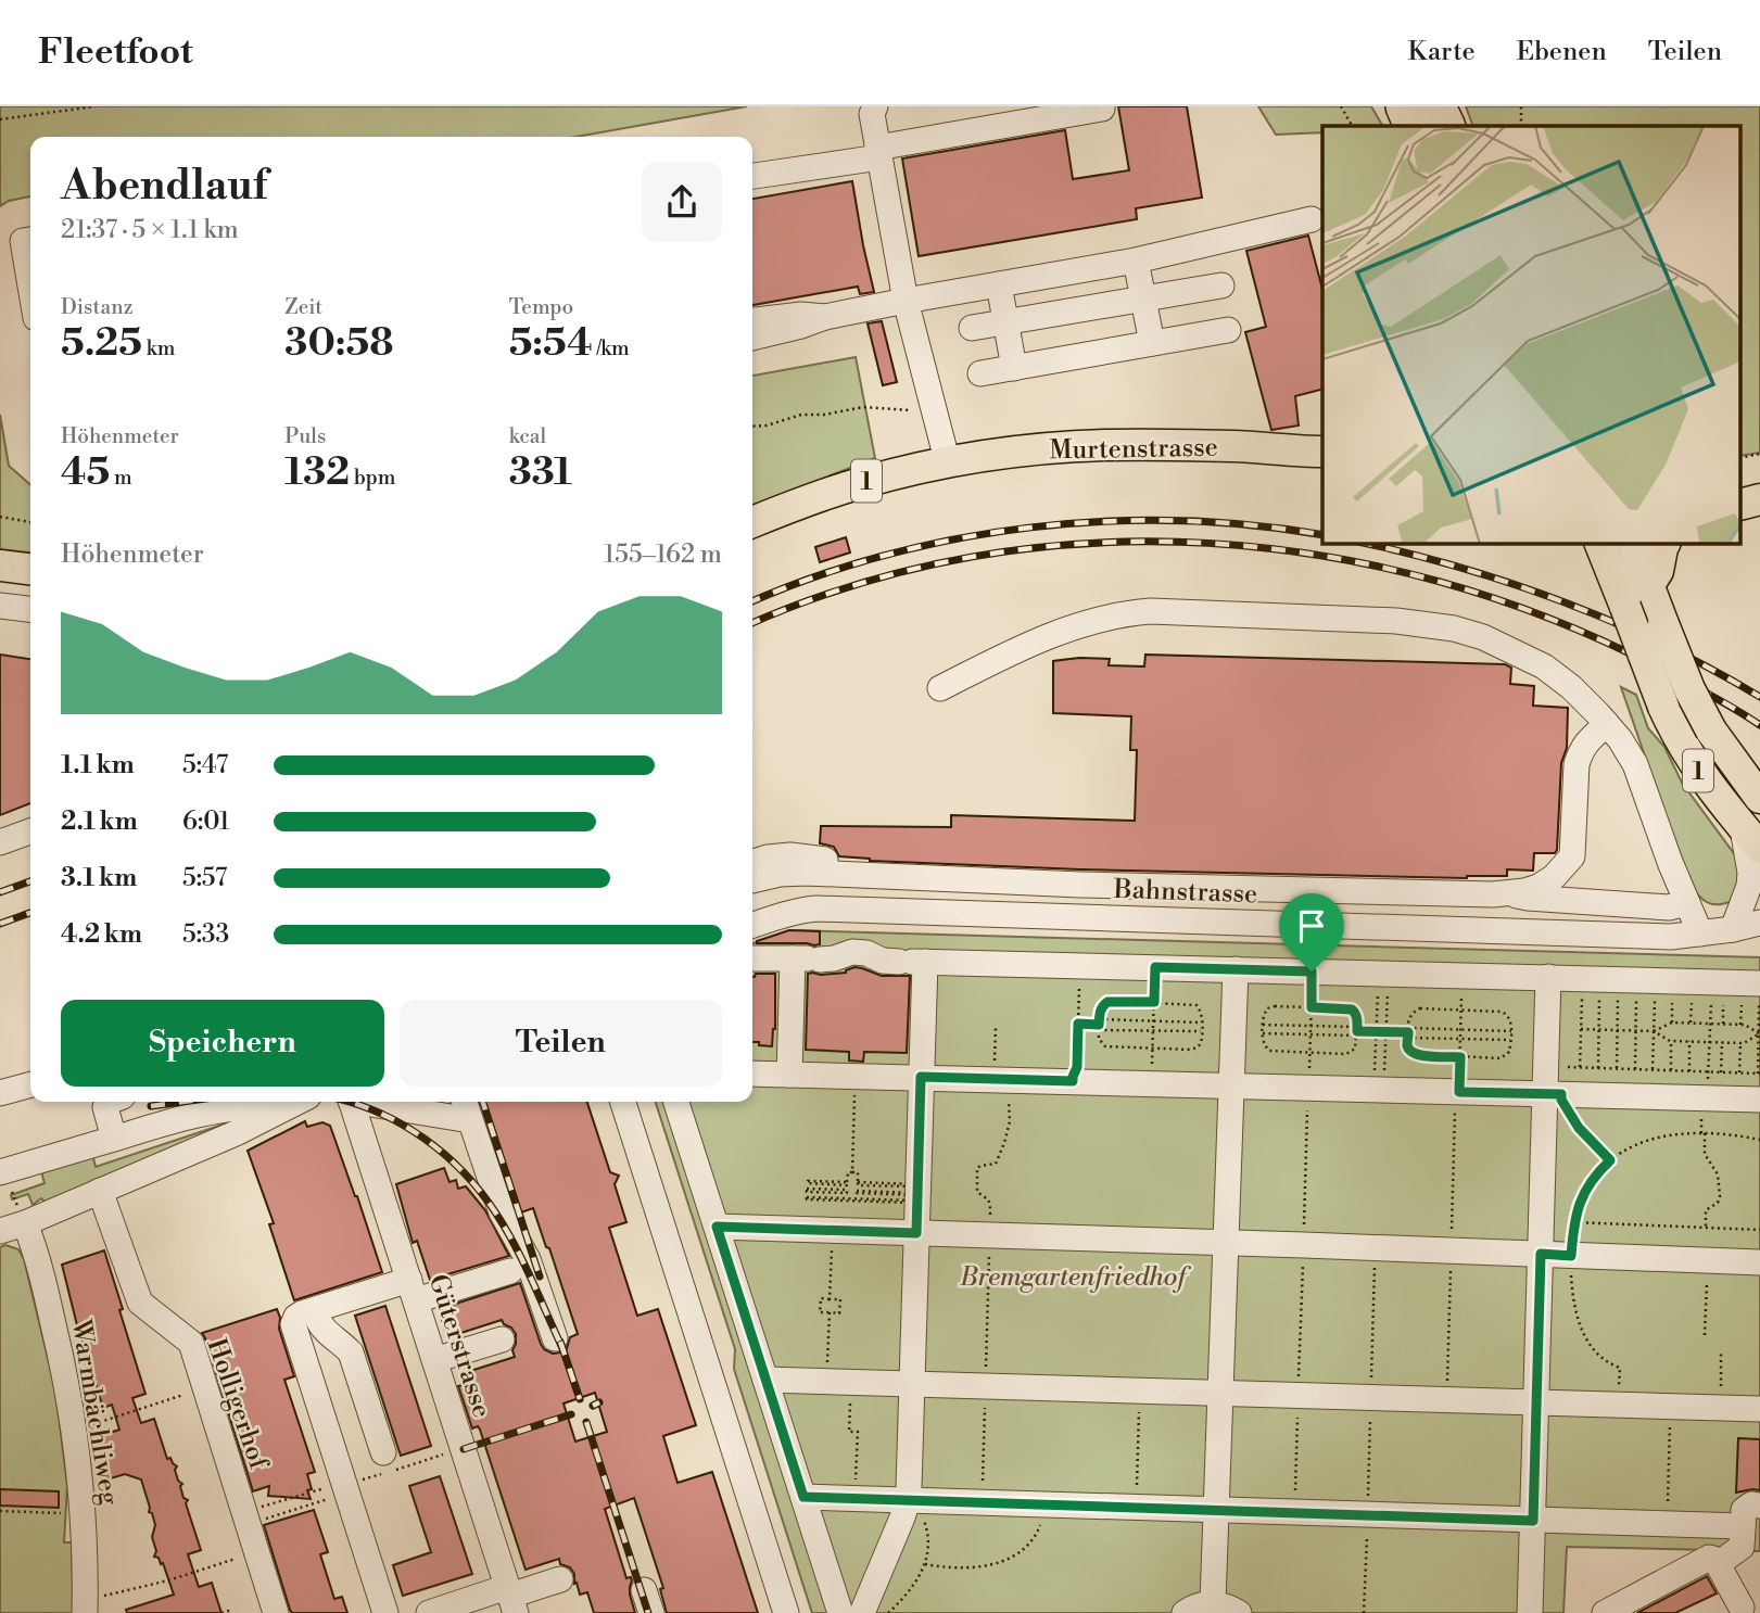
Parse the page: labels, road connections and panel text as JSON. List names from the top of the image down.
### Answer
{
  "streets": {
    "main road": ["Murtenstrasse", "1"],
    "street": [
      "Bahnstrasse",
      "Güterstrasse",
      "Holligerhof",
      "Warmbächliweg"
    ]
  },
  "parks": ["Bremgartenfriedhof"],
  "page": {
    "header": "Fleetfoot",
    "nav": ["Karte", "Ebenen", "Teilen"],
    "heading": ["Abendlauf", "21:37 · 5 × 1.1 km"],
    "stats": [
      ["Distanz", "5.25 km"],
      ["Zeit", "30:58"],
      ["Tempo", "5:54 /km"],
      ["Höhenmeter", "45 m"],
      ["Puls", "132 bpm"],
      ["kcal", "331"]
    ],
    "chart": ["Höhenmeter", "155–162 m"],
    "list": [
      {
        "name": "1.1 km",
        "note": "5:47"
      },
      {
        "name": "2.1 km",
        "note": "6:01"
      },
      {
        "name": "3.1 km",
        "note": "5:57"
      },
      {
        "name": "4.2 km",
        "note": "5:33"
      }
    ],
    "buttons": ["Speichern", "Teilen"]
  }
}
